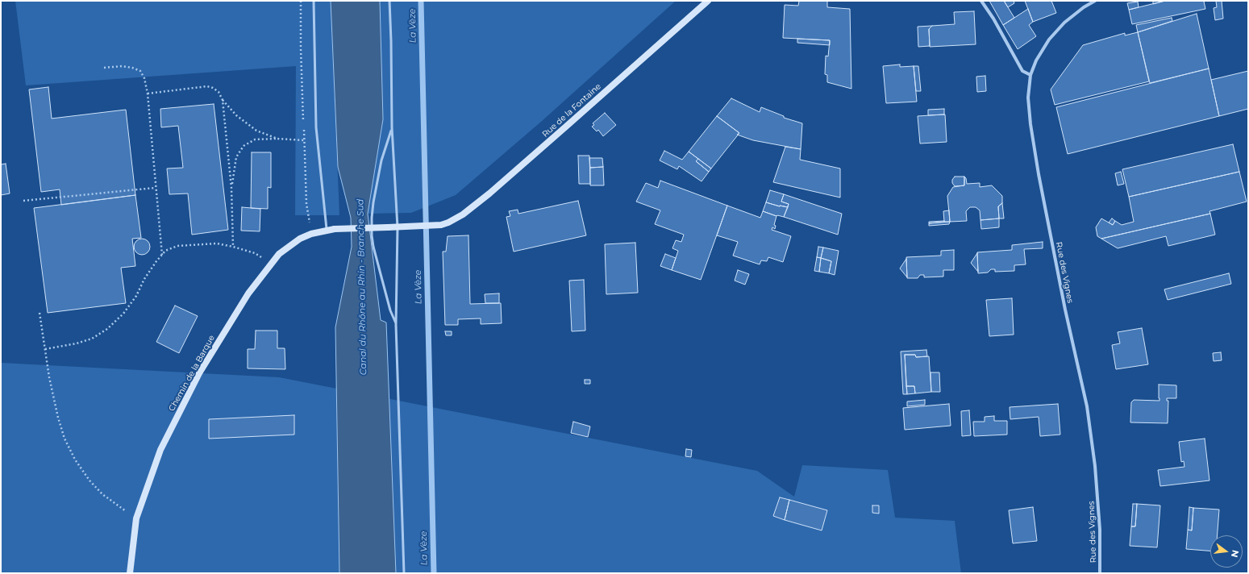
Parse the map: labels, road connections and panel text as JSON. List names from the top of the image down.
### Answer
{
  "streets": {
    "street": ["Rue de la Fontaine", "Rue des Vignes", "Chemin de la Barque"]
  },
  "crossings": [
    ["Rue de la Fontaine", "Chemin de la Barque"]
  ],
  "water": ["La Vèze", "Canal du Rhône au Rhin - Branche Sud"],
  "north": "right"
}
